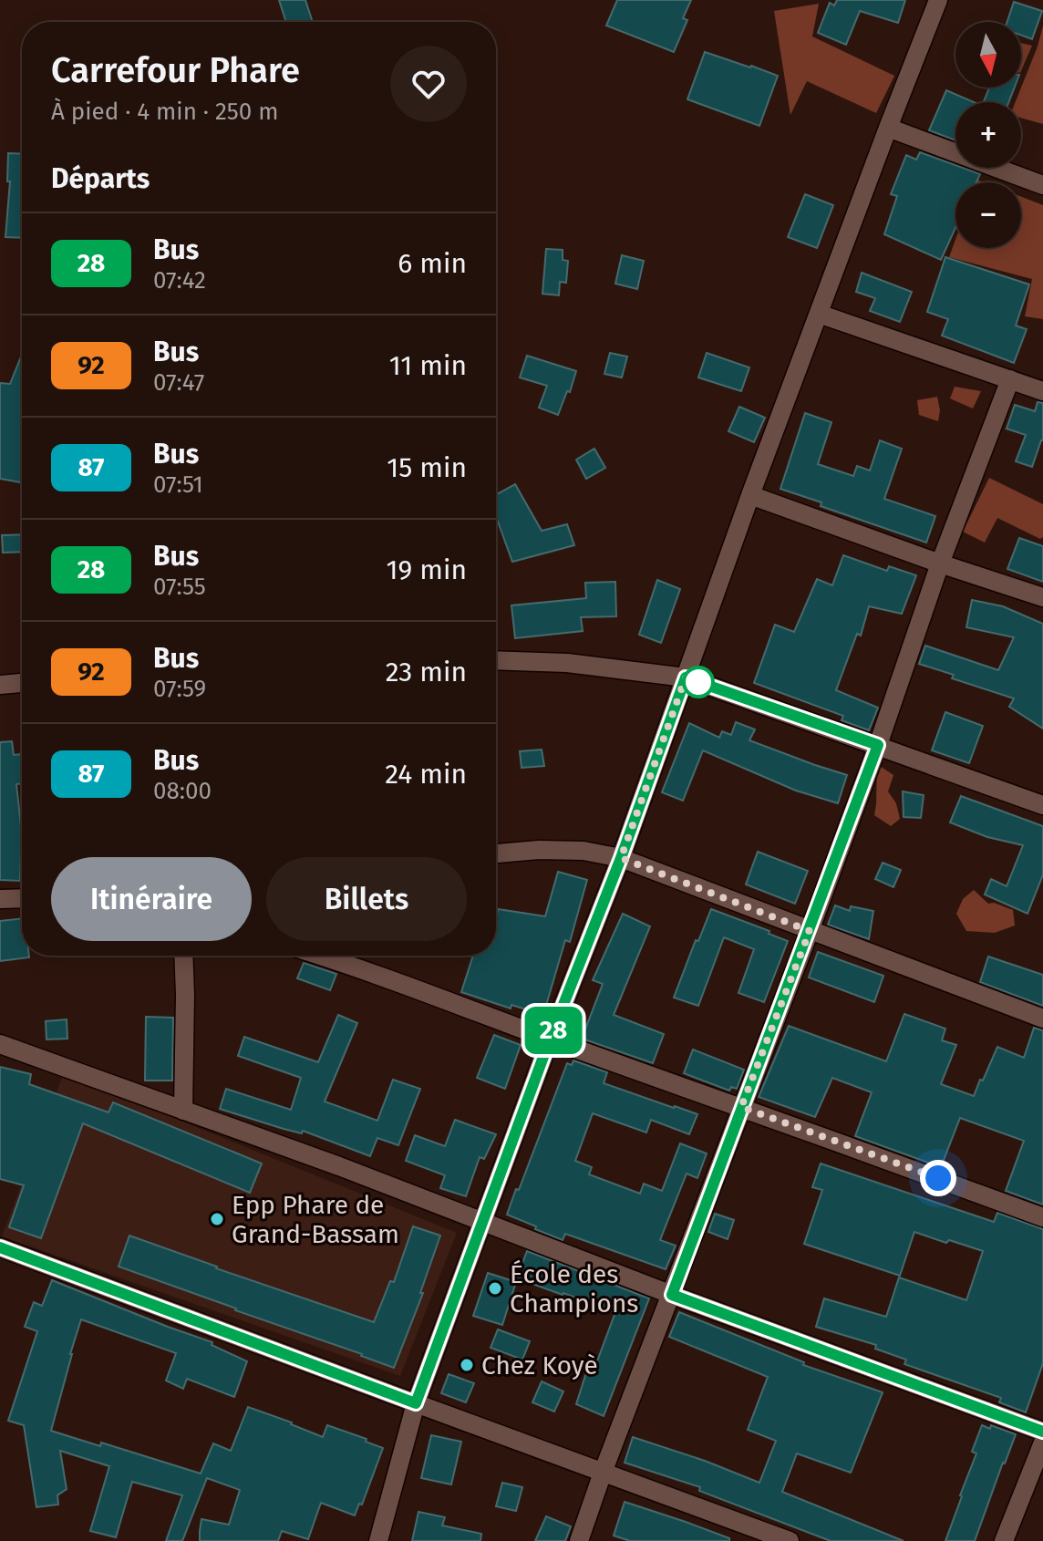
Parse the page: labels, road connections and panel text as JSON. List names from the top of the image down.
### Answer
{
  "places": ["Epp Phare de Grand-Bassam", "École des Champions", "Chez Koyè"],
  "lines": ["bus line 28"],
  "north": "bottom",
  "page": {
    "on_map": "28",
    "map_buttons": ["+", "−"],
    "heading": [
      ["Carrefour Phare", "À pied · 4 min · 250 m"],
      "Départs"
    ],
    "list": [
      {
        "mark": "28",
        "name": "Bus",
        "note": "07:42",
        "value": "6 min"
      },
      {
        "mark": "92",
        "name": "Bus",
        "note": "07:47",
        "value": "11 min"
      },
      {
        "mark": "87",
        "name": "Bus",
        "note": "07:51",
        "value": "15 min"
      },
      {
        "mark": "28",
        "name": "Bus",
        "note": "07:55",
        "value": "19 min"
      },
      {
        "mark": "92",
        "name": "Bus",
        "note": "07:59",
        "value": "23 min"
      },
      {
        "mark": "87",
        "name": "Bus",
        "note": "08:00",
        "value": "24 min"
      }
    ],
    "buttons": ["Itinéraire", "Billets"]
  }
}
